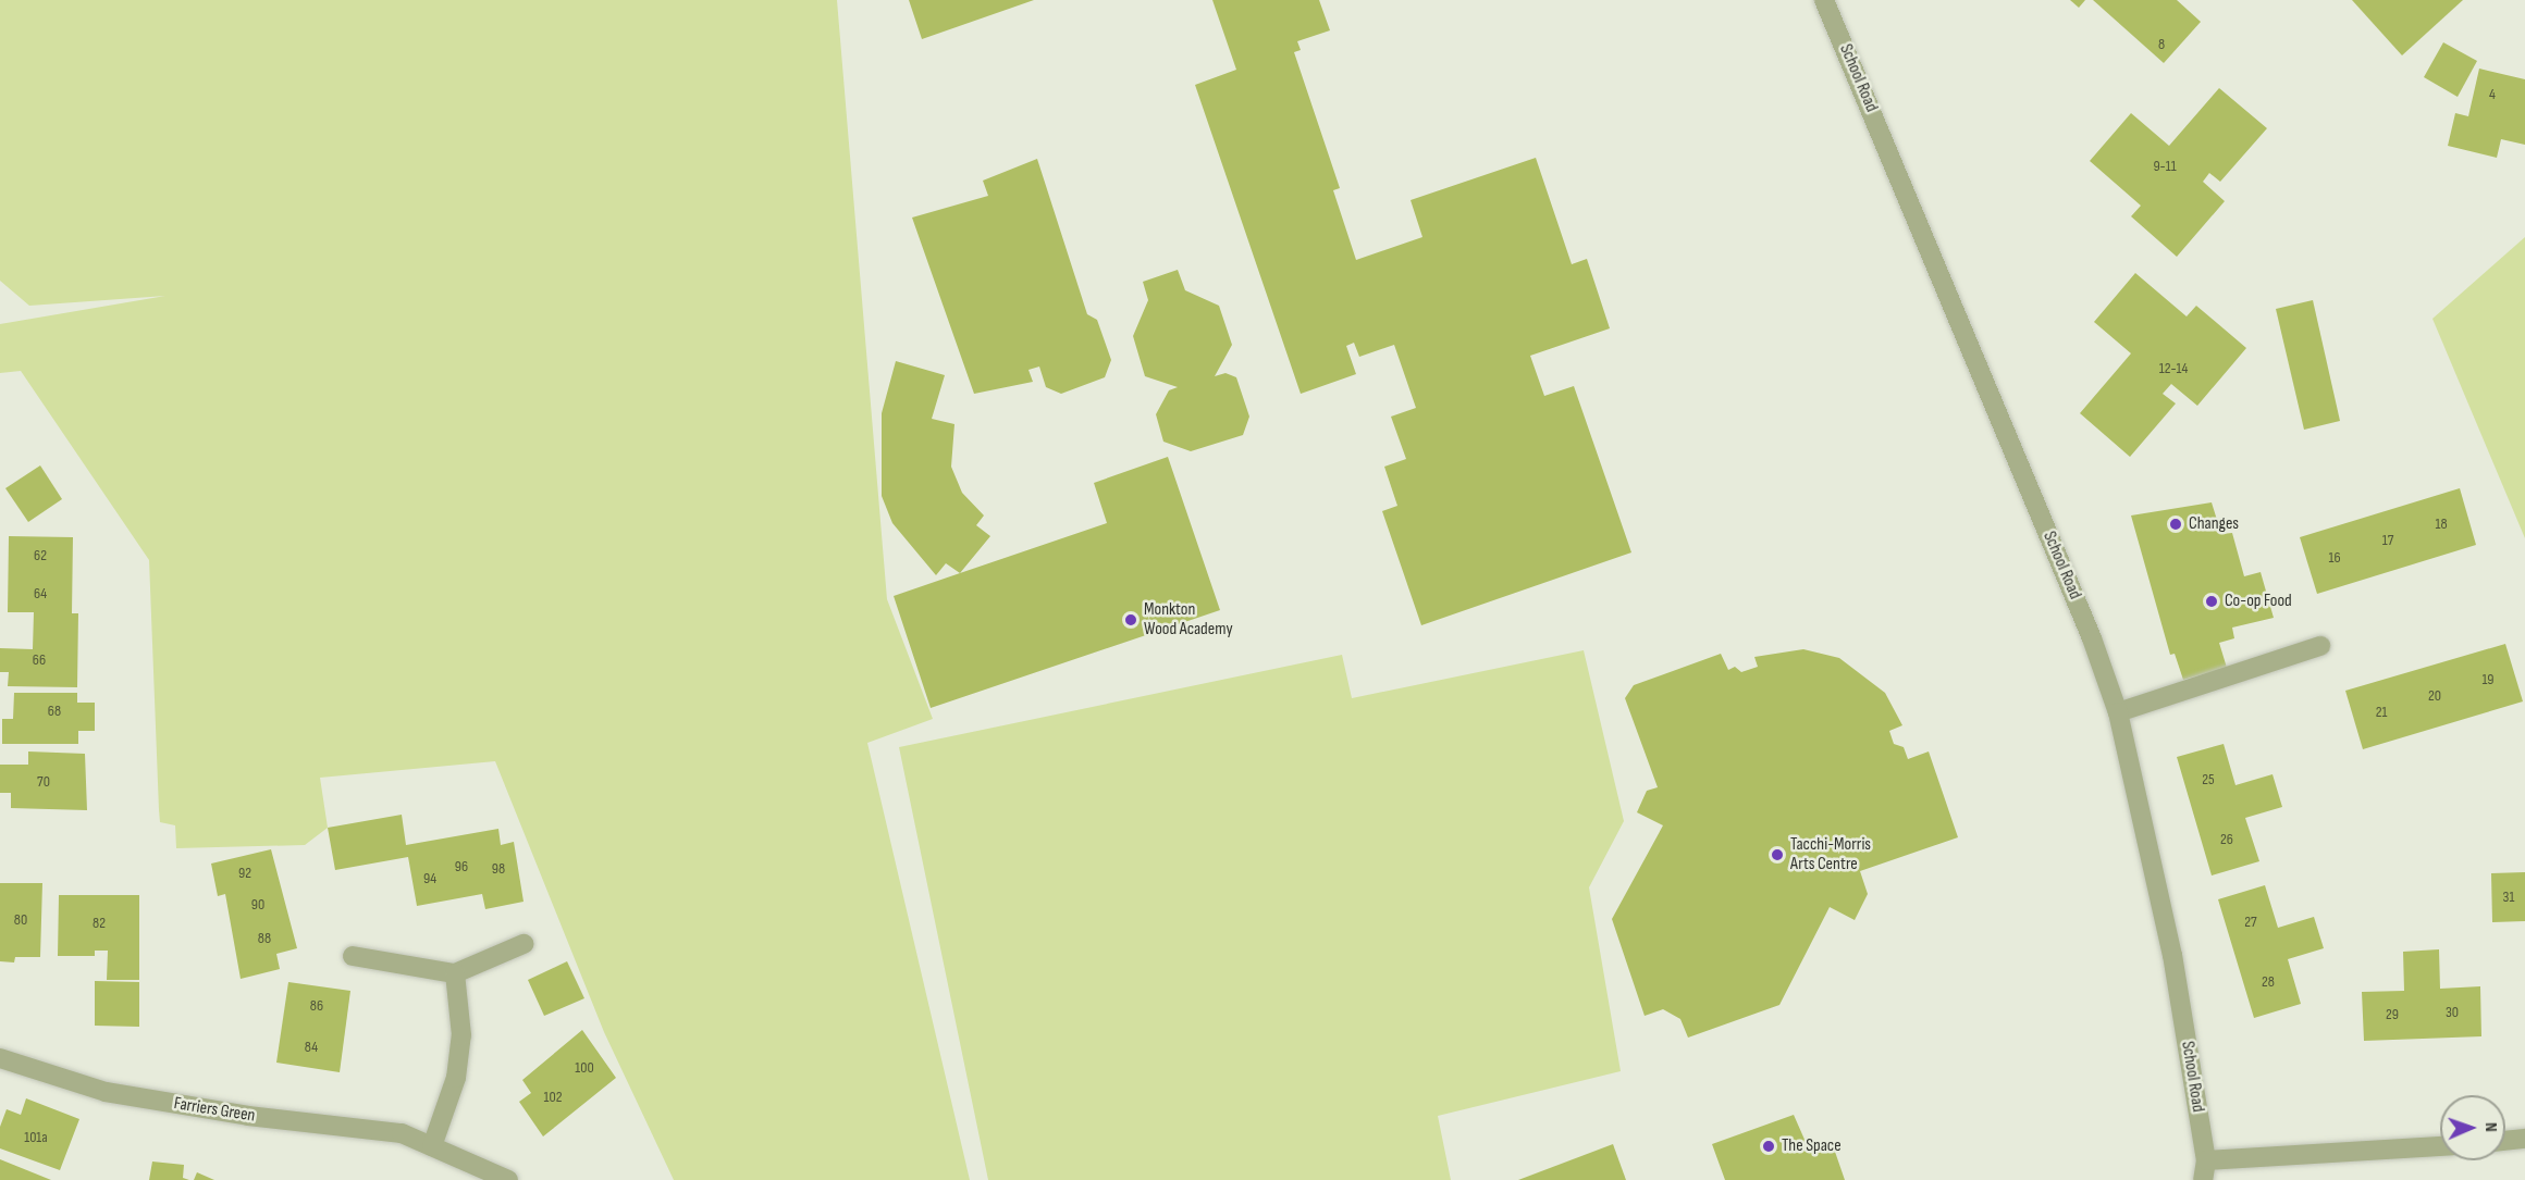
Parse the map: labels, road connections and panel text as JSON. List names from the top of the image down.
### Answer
{
  "streets": {
    "street": ["School Road", "Farriers Green"]
  },
  "places": [
    "Changes",
    "Co-op Food",
    "Monkton Wood Academy",
    "Tacchi-Morris Arts Centre",
    "The Space"
  ],
  "house_numbers": [
    "8",
    "4",
    "9-11",
    "12-14",
    "18",
    "17",
    "62",
    "16",
    "64",
    "66",
    "19",
    "20",
    "68",
    "21",
    "25",
    "70",
    "26",
    "96",
    "98",
    "92",
    "94",
    "31",
    "90",
    "80",
    "27",
    "82",
    "88",
    "28",
    "86",
    "30",
    "29",
    "84",
    "100",
    "102",
    "101a"
  ],
  "north": "right"
}
